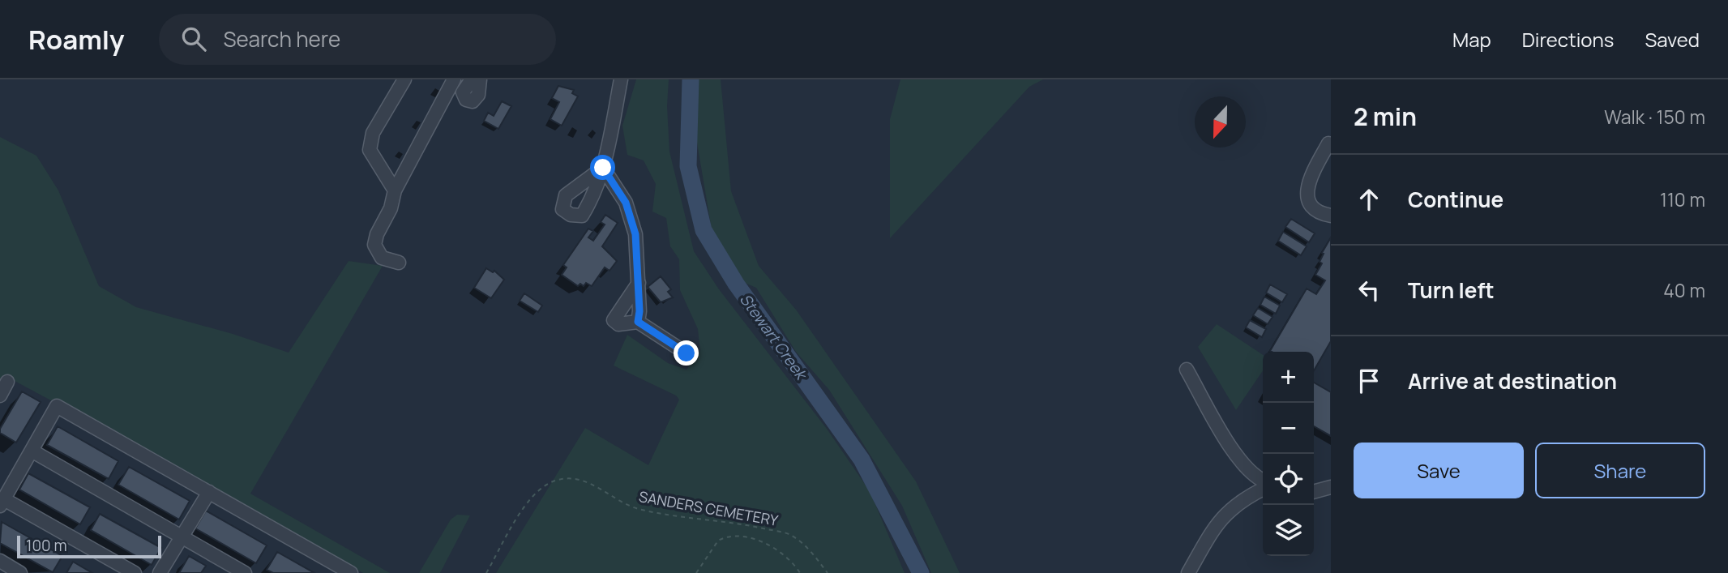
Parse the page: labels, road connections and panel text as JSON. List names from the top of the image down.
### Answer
{
  "streets": {
    "path": ["SANDERS CEMETERY"]
  },
  "water": ["Stewart Creek"],
  "scale_bar": "100 m",
  "north": "bottom",
  "page": {
    "header": "Roamly",
    "search": "Search here",
    "nav": ["Map", "Directions", "Saved"],
    "heading": ["2 min", "Walk · 150 m"],
    "list": [
      ["Continue", "110 m"],
      ["Turn left", "40 m"],
      "Arrive at destination"
    ],
    "map_buttons": ["+", "−"],
    "buttons": ["Save", "Share"],
    "scale": "100 m"
  }
}
